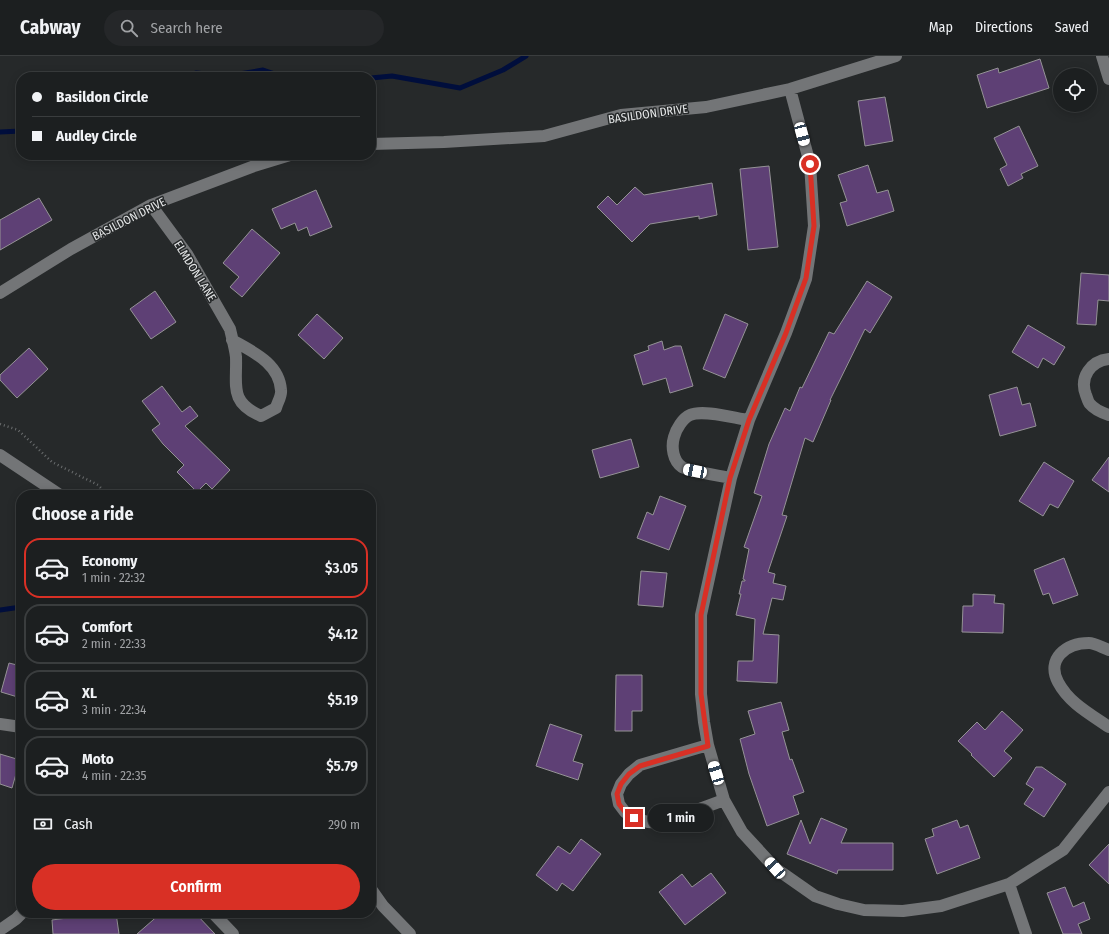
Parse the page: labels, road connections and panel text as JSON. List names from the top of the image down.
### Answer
{
  "streets": {
    "street": ["BASILDON DRIVE", "ELMDON LANE"]
  },
  "crossings": [
    ["BASILDON DRIVE", "ELMDON LANE"]
  ],
  "page": {
    "header": "Cabway",
    "search": "Search here",
    "nav": ["Map", "Directions", "Saved"],
    "banner": ["Basildon Circle", "Audley Circle"],
    "heading": "Choose a ride",
    "list": [
      {
        "name": "Economy",
        "note": "1 min · 22:32",
        "value": "$3.05"
      },
      {
        "name": "Comfort",
        "note": "2 min · 22:33",
        "value": "$4.12"
      },
      {
        "name": "XL",
        "note": "3 min · 22:34",
        "value": "$5.19"
      },
      {
        "name": "Moto",
        "note": "4 min · 22:35",
        "value": "$5.79"
      }
    ],
    "pay": ["Cash", "290 m"],
    "bubble": "1 min",
    "buttons": "Confirm"
  }
}
